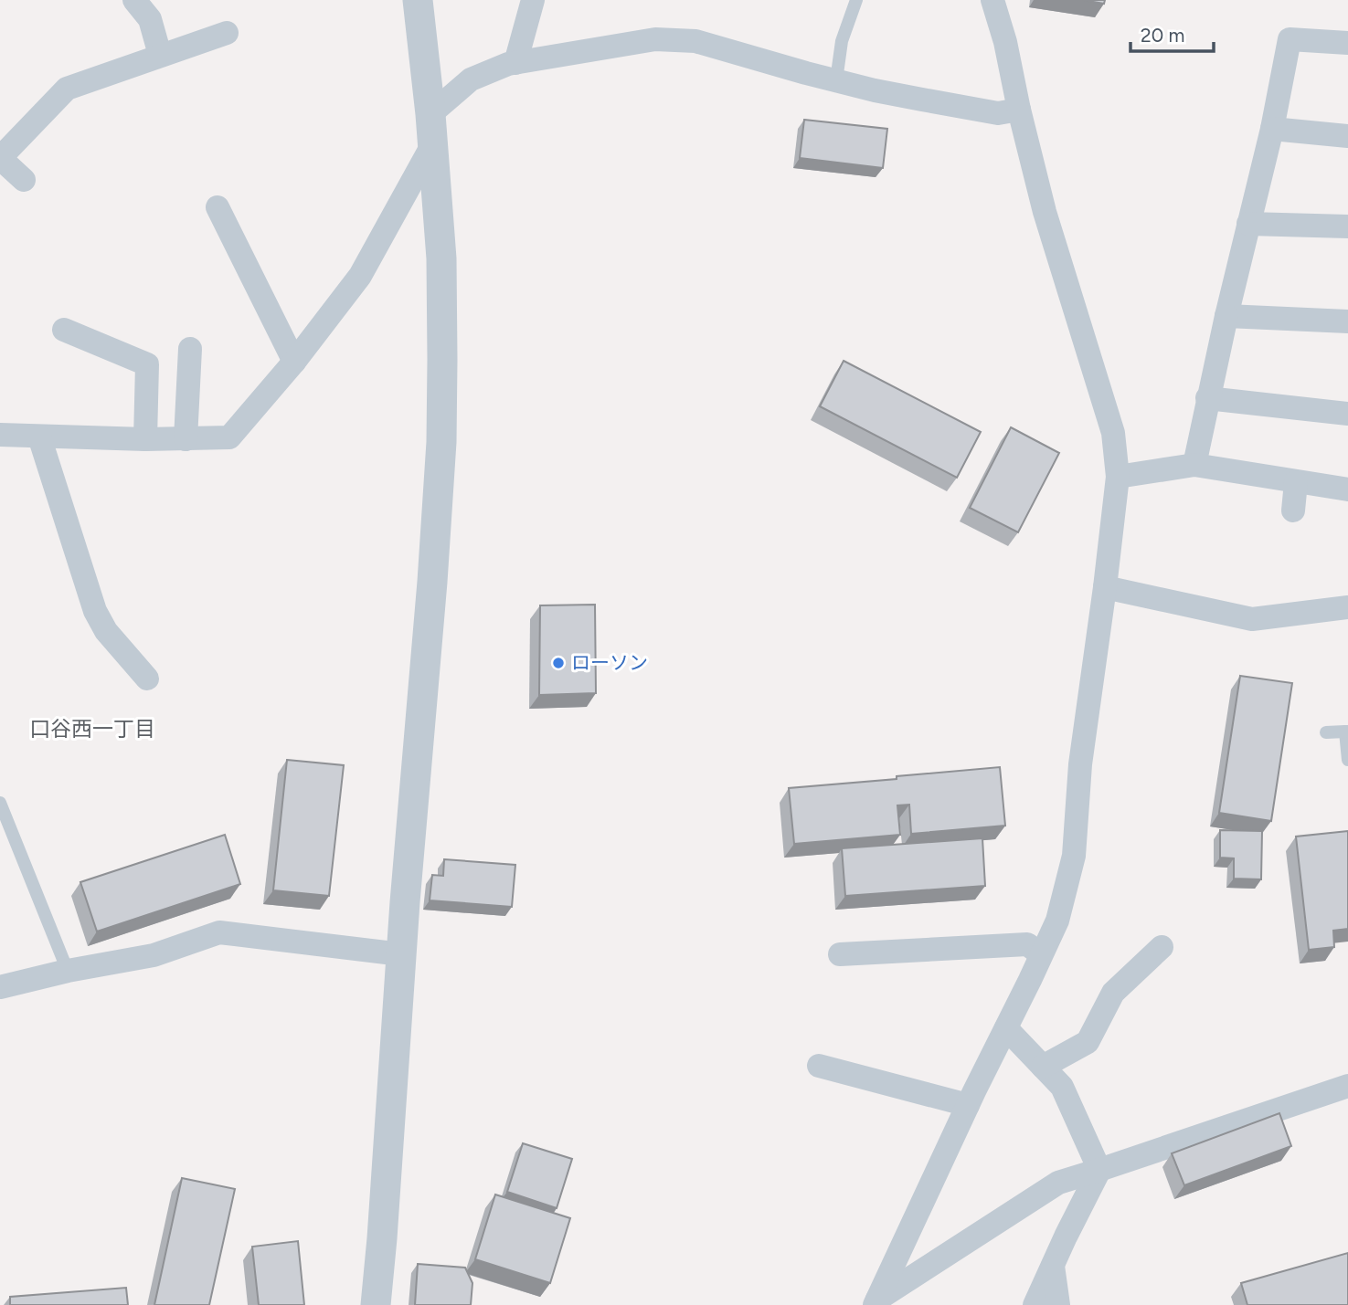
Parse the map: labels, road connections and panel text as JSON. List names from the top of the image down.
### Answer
{
  "districts": ["口谷西一丁目"],
  "places": ["ローソン"],
  "scale_bar": "20 m"
}
